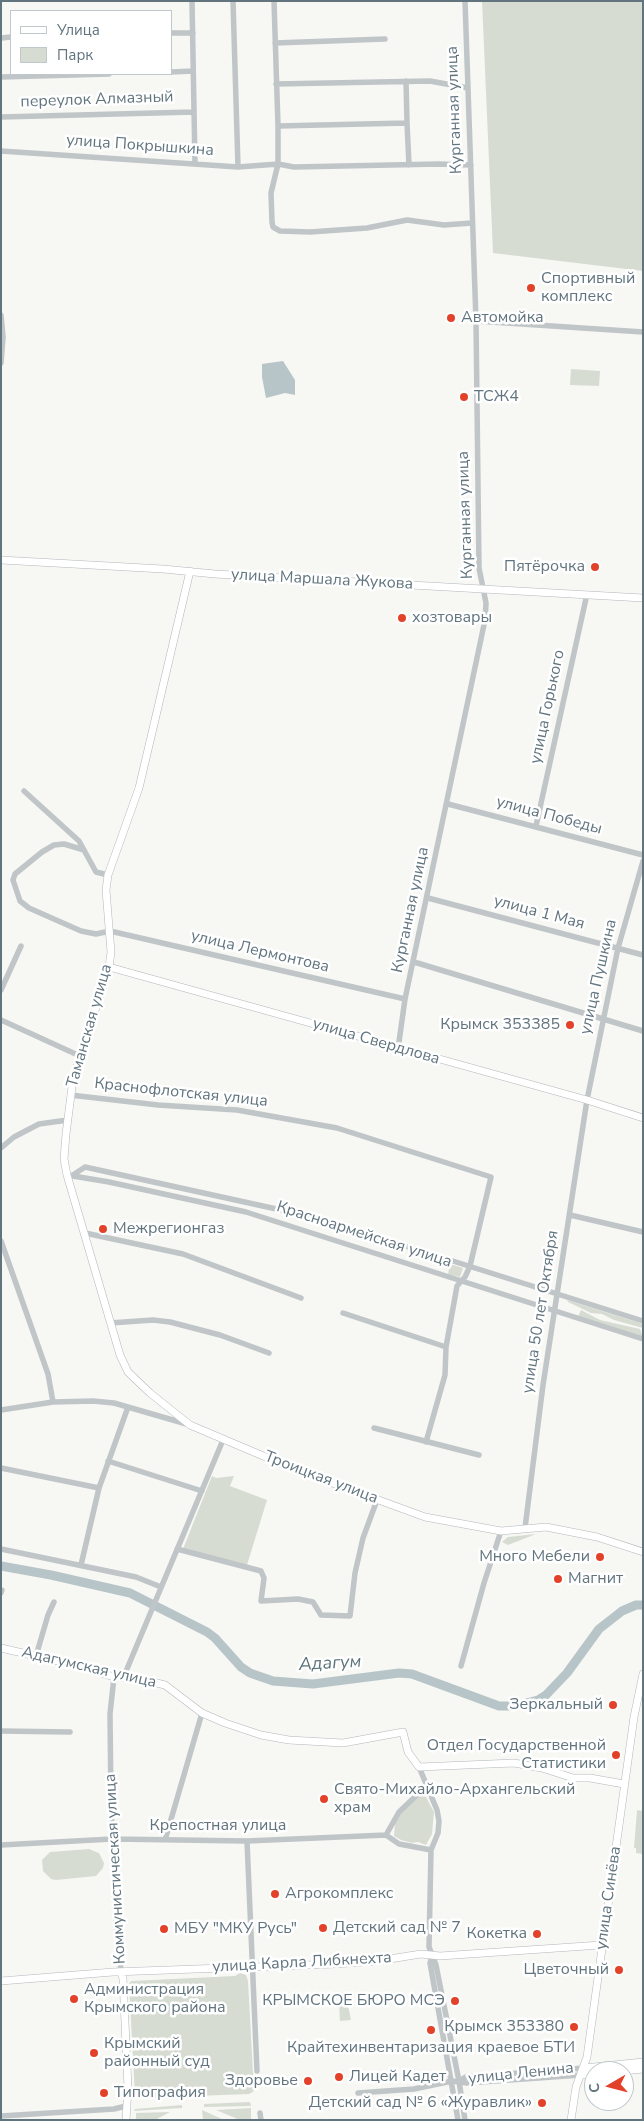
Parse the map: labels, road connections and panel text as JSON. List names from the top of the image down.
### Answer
{
  "streets": {
    "main road": [
      "улица Маршала Жукова",
      "Таманская улица",
      "улица Свердлова",
      "Троицкая улица",
      "Адагумская улица",
      "Коммунистическая улица",
      "улица Синёва",
      "улица Карла Либкнехта",
      "улица Ленина"
    ],
    "street": [
      "переулок Алмазный",
      "Курганная улица",
      "улица Покрышкина",
      "улица Горького",
      "улица Победы",
      "улица 1 Мая",
      "улица Лермонтова",
      "улица Пушкина",
      "Краснофлотская улица",
      "Красноармейская улица",
      "улица 50 лет Октября",
      "Крепостная улица"
    ]
  },
  "crossings": [
    ["Курганная улица", "улица Покрышкина"],
    ["Курганная улица", "улица Маршала Жукова"],
    ["Курганная улица", "улица Победы"],
    ["Курганная улица", "улица 1 Мая"],
    ["Курганная улица", "улица Лермонтова"],
    ["Курганная улица", "улица Свердлова"],
    ["улица Маршала Жукова", "улица Горького"],
    ["улица Маршала Жукова", "Таманская улица"],
    ["улица Горького", "улица Победы"],
    ["улица 1 Мая", "улица Пушкина"],
    ["улица Лермонтова", "Таманская улица"],
    ["улица Пушкина", "улица Свердлова"],
    ["улица Пушкина", "улица 50 лет Октября"],
    ["Таманская улица", "улица Свердлова"],
    ["Таманская улица", "Краснофлотская улица"],
    ["Таманская улица", "Красноармейская улица"],
    ["Таманская улица", "Троицкая улица"],
    ["улица Свердлова", "улица 50 лет Октября"],
    ["Краснофлотская улица", "Красноармейская улица"],
    ["Красноармейская улица", "улица 50 лет Октября"],
    ["улица 50 лет Октября", "Троицкая улица"],
    ["Адагумская улица", "Коммунистическая улица"],
    ["Крепостная улица", "Коммунистическая улица"],
    ["Коммунистическая улица", "улица Карла Либкнехта"],
    ["улица Синёва", "улица Карла Либкнехта"],
    ["улица Синёва", "улица Ленина"]
  ],
  "water": ["Адагум"],
  "places": [
    "Спортивный комплекс",
    "Автомойка",
    "ТСЖ4",
    "Пятёрочка",
    "хозтовары",
    "Крымск 353385",
    "Межрегионгаз",
    "Много Мебели",
    "Магнит",
    "Зеркальный",
    "Отдел Государственной Статистики",
    "Свято-Михайло-Архангельский храм",
    "Агрокомплекс",
    "Детский сад № 7",
    "МБУ \"МКУ Русь\"",
    "Кокетка",
    "Цветочный",
    "Администрация Крымского района",
    "КРЫМСКОЕ БЮРО МСЭ",
    "Крымск 353380",
    "Крайтехинвентаризация краевое БТИ",
    "Крымский районный суд",
    "Лицей Кадет",
    "Здоровье",
    "Типография",
    "Детский сад № 6 «Журавлик»"
  ],
  "legend": ["Улица", "Парк"],
  "north": "left"
}
